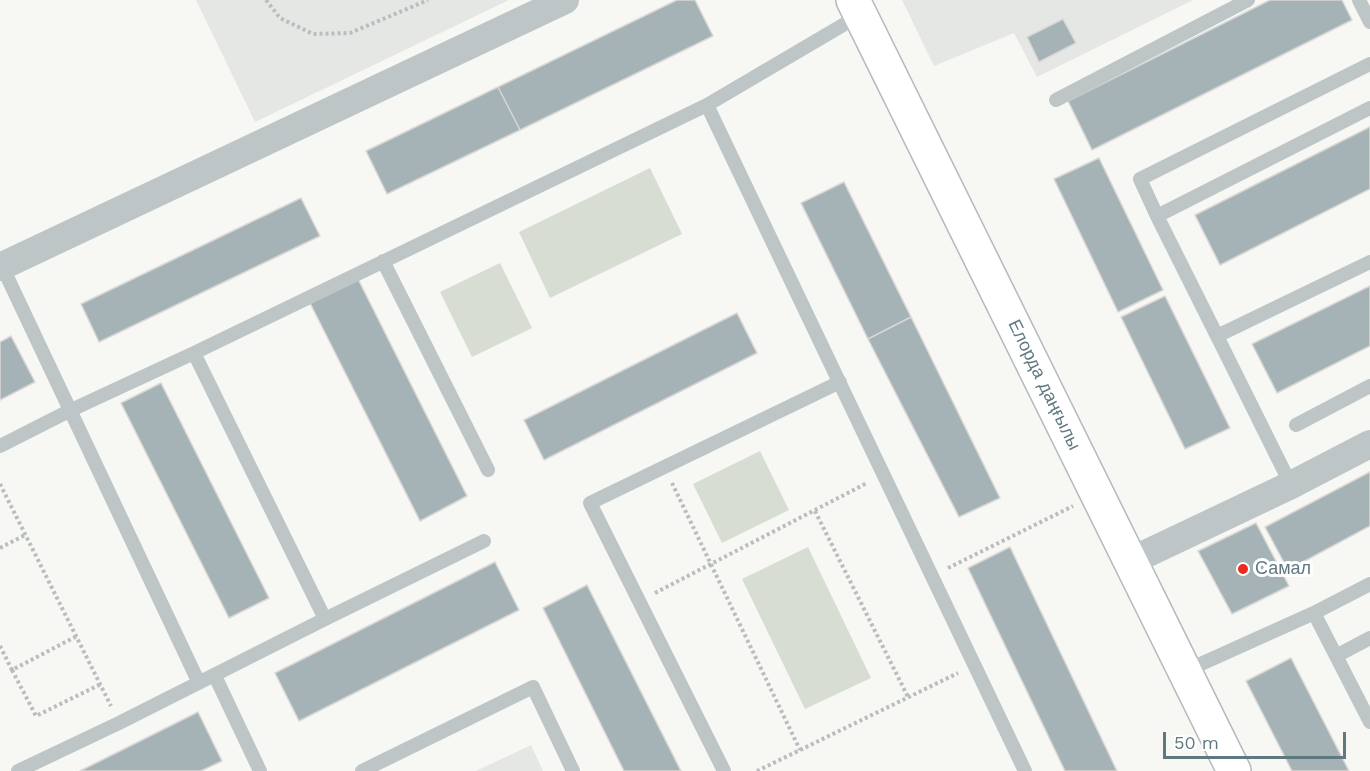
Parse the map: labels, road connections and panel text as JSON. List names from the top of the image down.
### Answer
{
  "streets": {
    "street": ["Елорда даңғылы"]
  },
  "places": ["Самал"],
  "scale_bar": "50 m"
}
